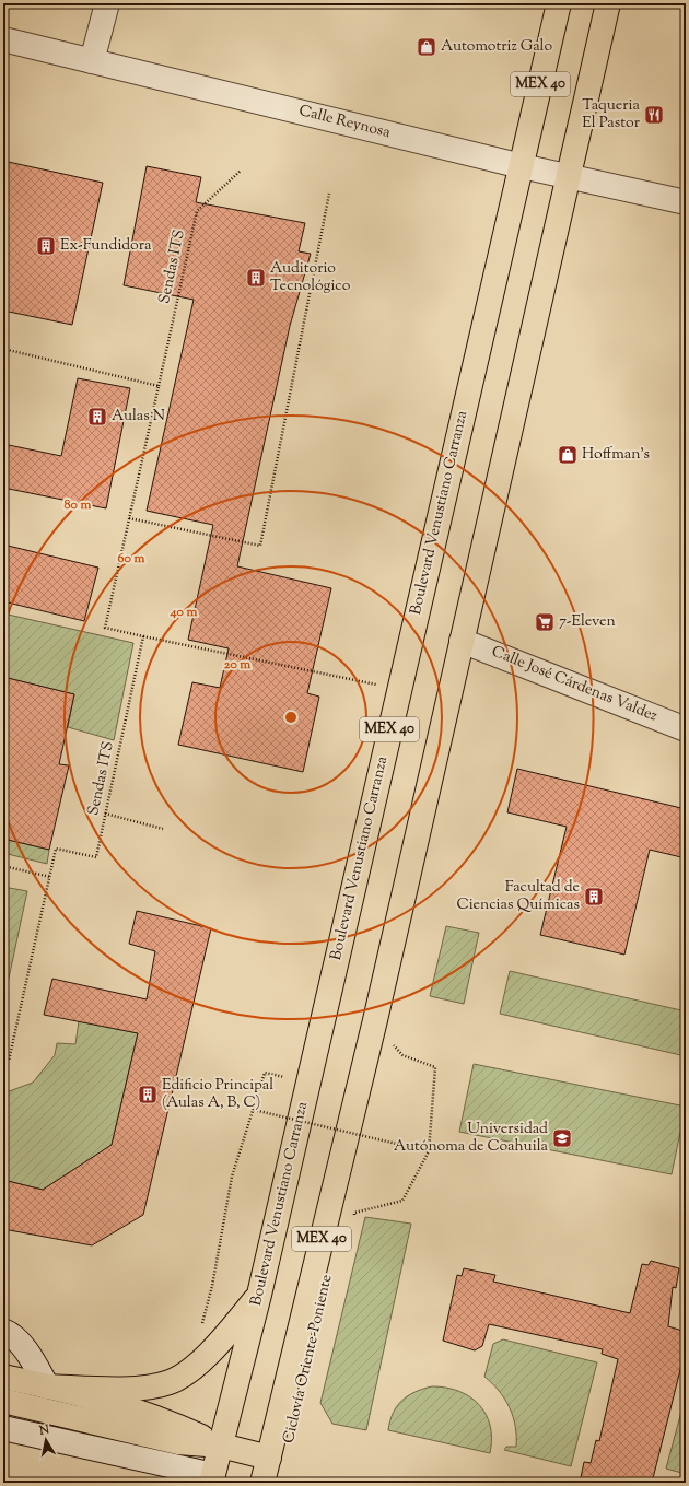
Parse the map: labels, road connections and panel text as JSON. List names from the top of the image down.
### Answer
{
  "streets": {
    "main road": ["MEX 40", "Boulevard Venustiano Carranza"],
    "street": ["Calle Reynosa", "Calle José Cárdenas Valdez"],
    "path": ["Sendas ITS"]
  },
  "crossings": [
    ["MEX 40", "Calle Reynosa"],
    ["MEX 40", "Calle José Cárdenas Valdez"],
    ["Calle Reynosa", "Boulevard Venustiano Carranza"]
  ],
  "places": {
    "shop": ["Automotriz Galo", "Hoffman's"],
    "restaurant": ["Taqueria El Pastor"],
    "building": [
      "Ex-Fundidora",
      "Auditorio Tecnológico",
      "Aulas N",
      "Facultad de Ciencias Químicas",
      "Edificio Principal (Aulas A, B, C)"
    ],
    "supermarket": ["7-Eleven"],
    "school or university": ["Universidad Autónoma de Coahuila"]
  },
  "north": "top",
  "rings": [
    "80 m",
    "60 m",
    "40 m",
    "20 m"
  ]
}
